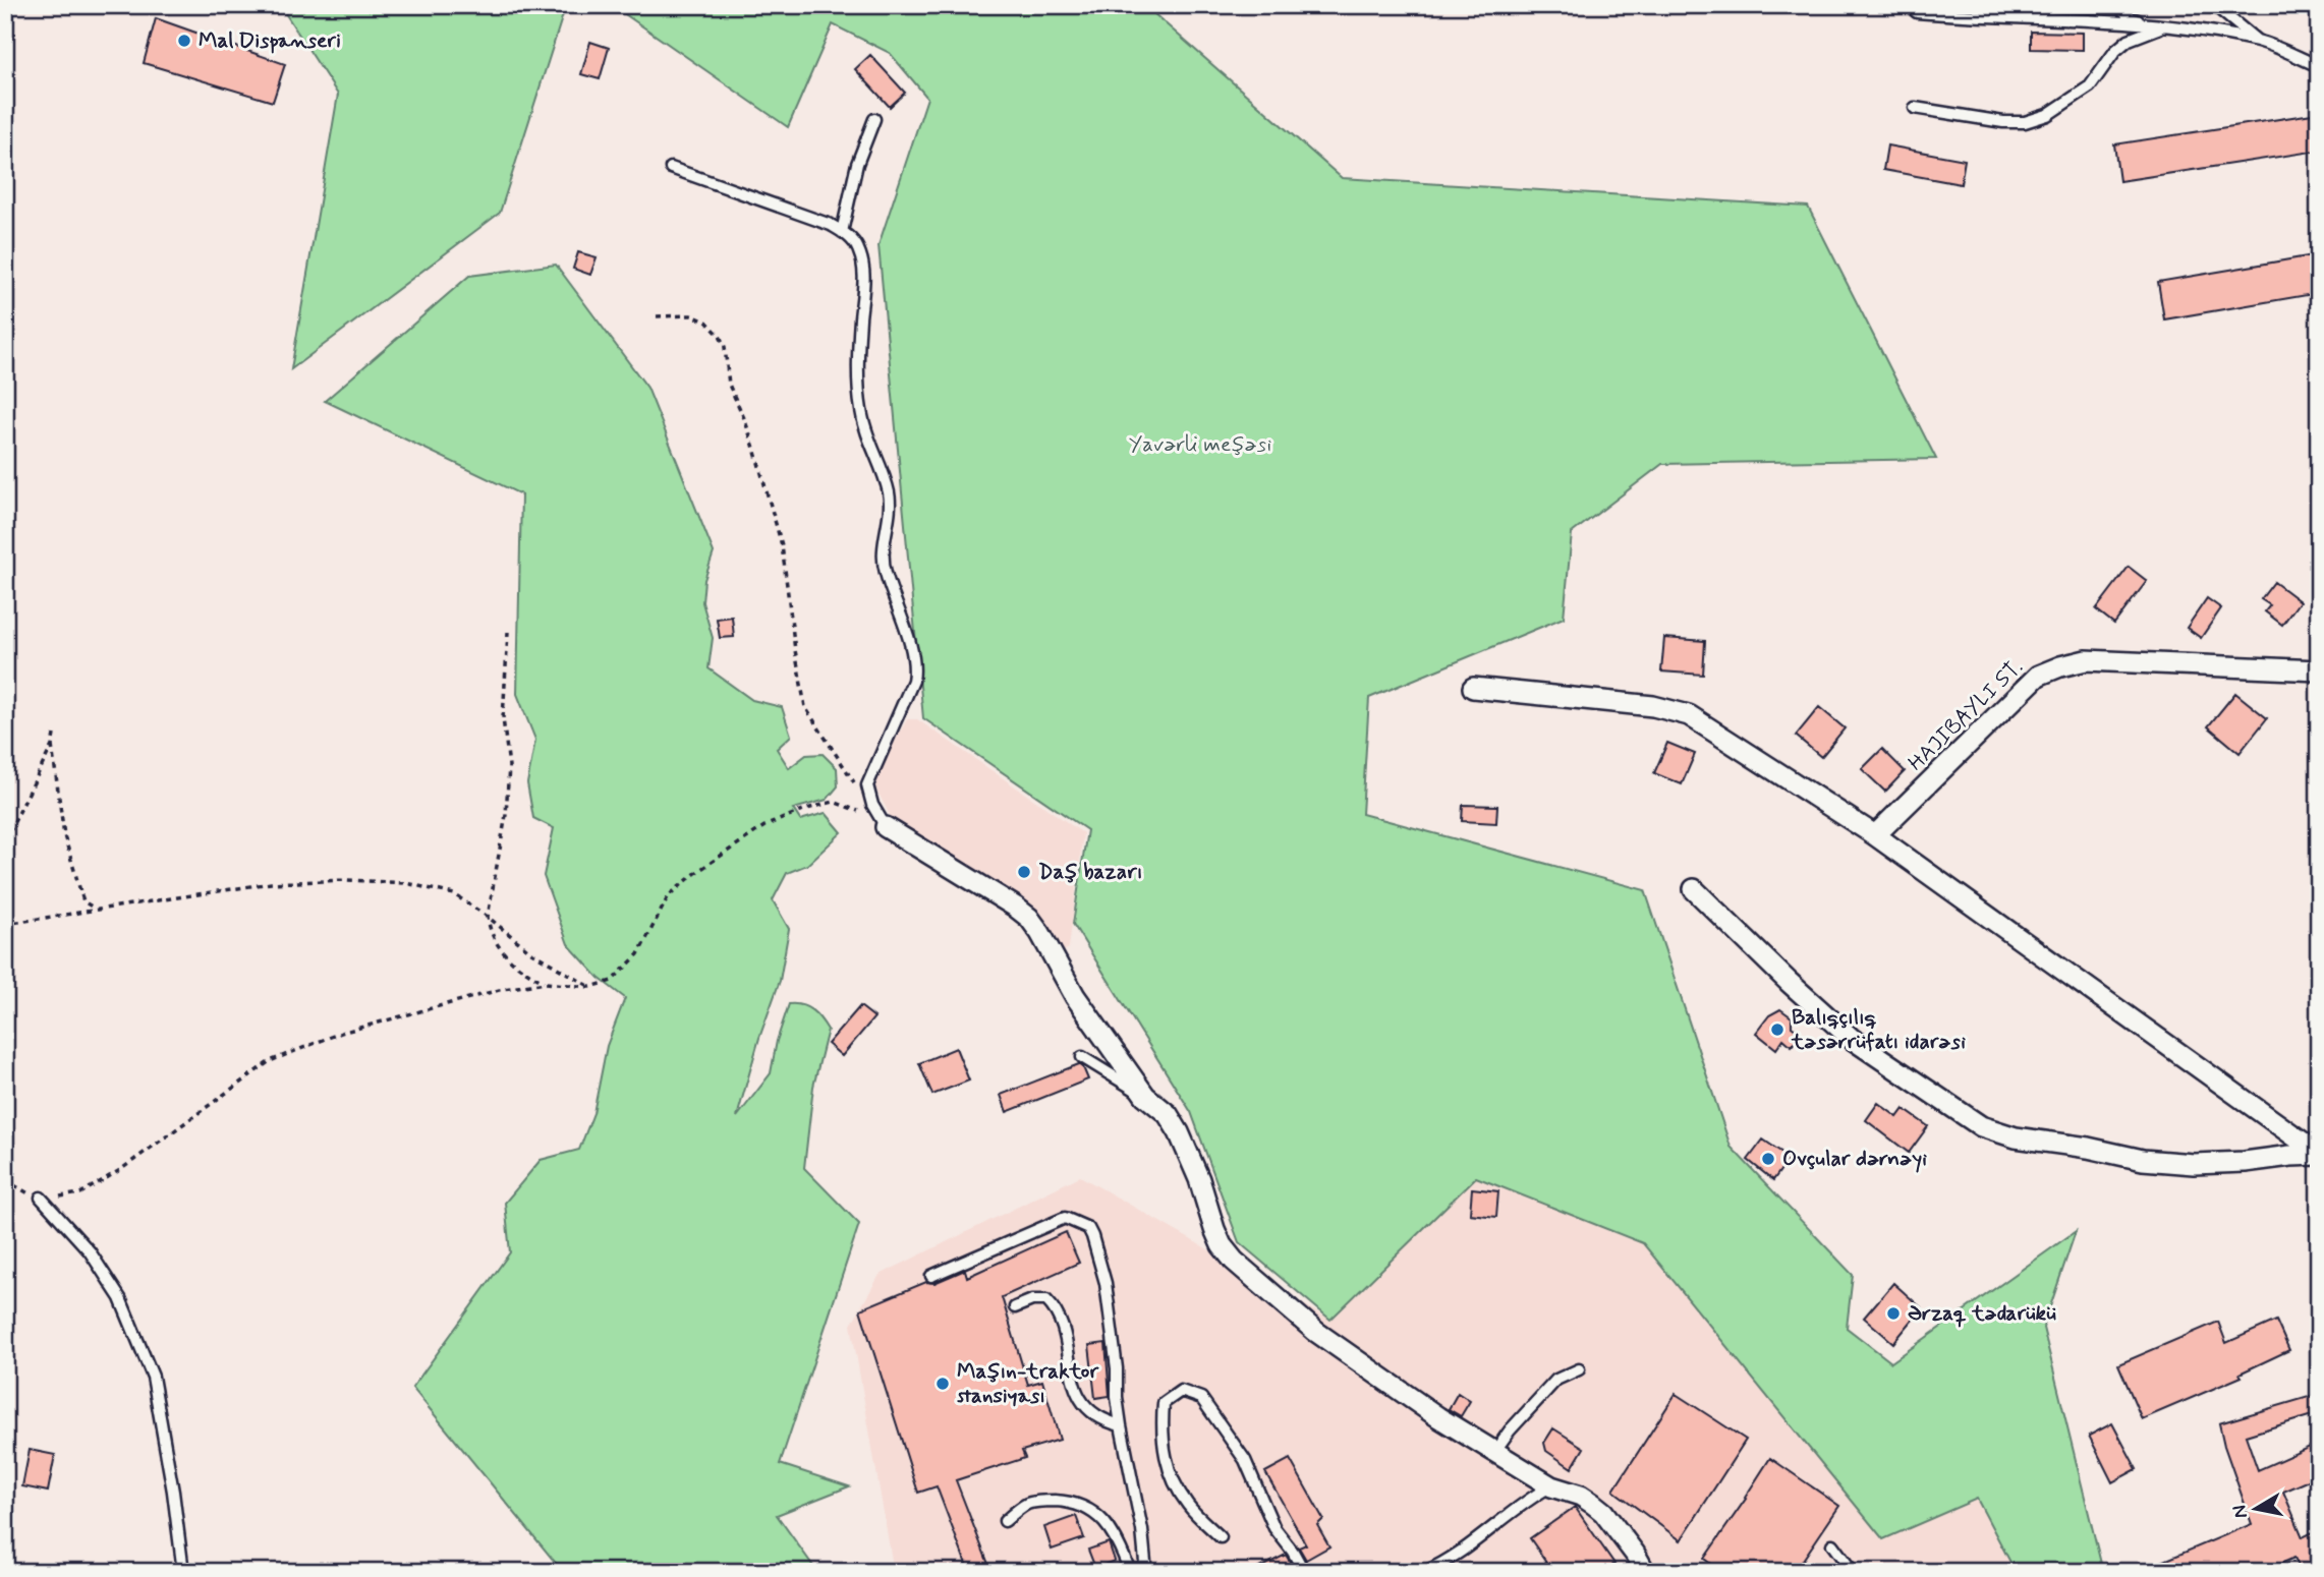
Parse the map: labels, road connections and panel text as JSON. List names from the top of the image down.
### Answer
{
  "streets": {
    "street": ["HAJIBAYLI ST."]
  },
  "parks": ["Yavərli meşəsi"],
  "places": [
    "Mal Dispanseri",
    "Daş bazarı",
    "Balıqçılıq təsərrüfatı idarəsi",
    "Ovçular dərnəyi",
    "Ərzaq tədarükü",
    "Maşın-traktor stansiyası"
  ],
  "north": "left"
}
